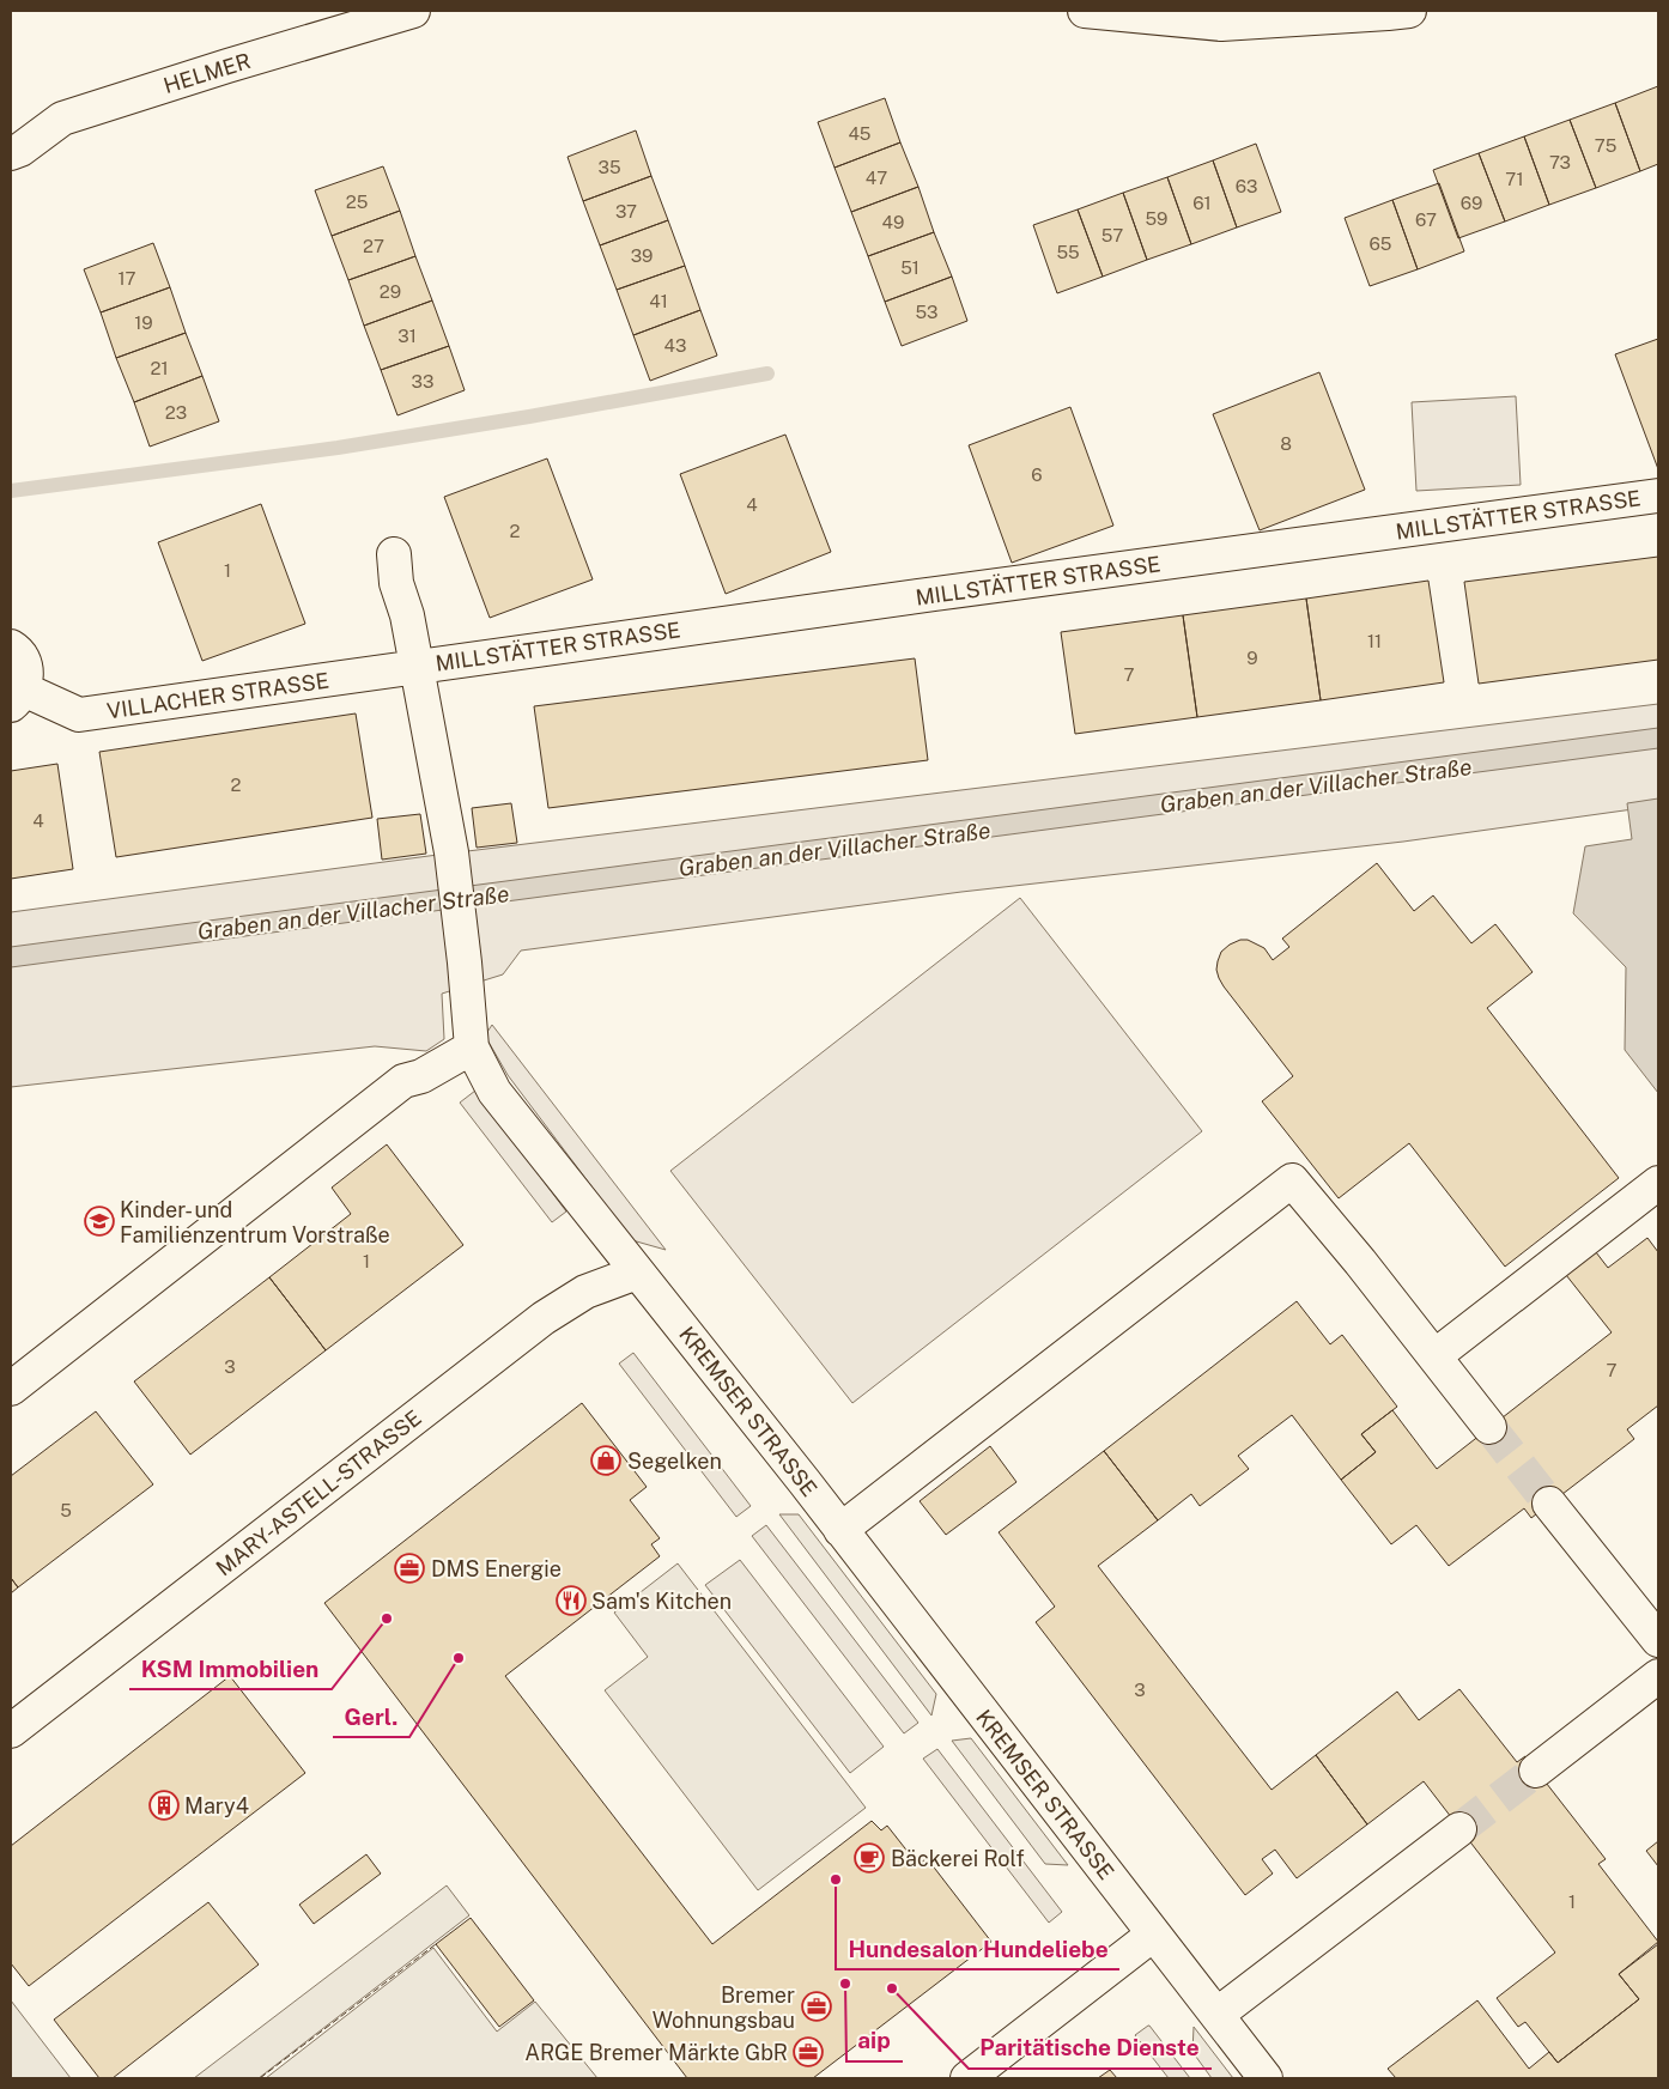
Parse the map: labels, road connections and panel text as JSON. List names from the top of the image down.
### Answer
{
  "streets": {
    "street": [
      "HELMER",
      "MILLSTÄTTER STRASSE",
      "VILLACHER STRASSE",
      "KREMSER STRASSE",
      "MARY-ASTELL-STRASSE"
    ]
  },
  "crossings": [
    ["MILLSTÄTTER STRASSE", "VILLACHER STRASSE"],
    ["MILLSTÄTTER STRASSE", "KREMSER STRASSE"],
    ["VILLACHER STRASSE", "KREMSER STRASSE"],
    ["KREMSER STRASSE", "MARY-ASTELL-STRASSE"]
  ],
  "water": ["Graben an der Villacher Straße"],
  "places": {
    "school or university": ["Kinder- und Familienzentrum Vorstraße"],
    "shop": ["Segelken"],
    "office": ["DMS Energie", "Bremer Wohnungsbau", "ARGE Bremer Märkte GbR"],
    "restaurant": ["Sam's Kitchen"],
    "other": [
      "KSM Immobilien",
      "Gerl.",
      "Hundesalon Hundeliebe",
      "aip",
      "Paritätische Dienste"
    ],
    "building": ["Mary4"],
    "cafe": ["Bäckerei Rolf"]
  },
  "house_numbers": [
    "45",
    "75",
    "73",
    "35",
    "47",
    "71",
    "63",
    "25",
    "61",
    "69",
    "37",
    "59",
    "67",
    "49",
    "57",
    "65",
    "27",
    "55",
    "39",
    "51",
    "17",
    "29",
    "41",
    "53",
    "19",
    "31",
    "43",
    "21",
    "33",
    "23",
    "8",
    "6",
    "4",
    "2",
    "1",
    "11",
    "9",
    "7",
    "2",
    "4",
    "1",
    "3",
    "7",
    "5",
    "3",
    "1"
  ]
}
